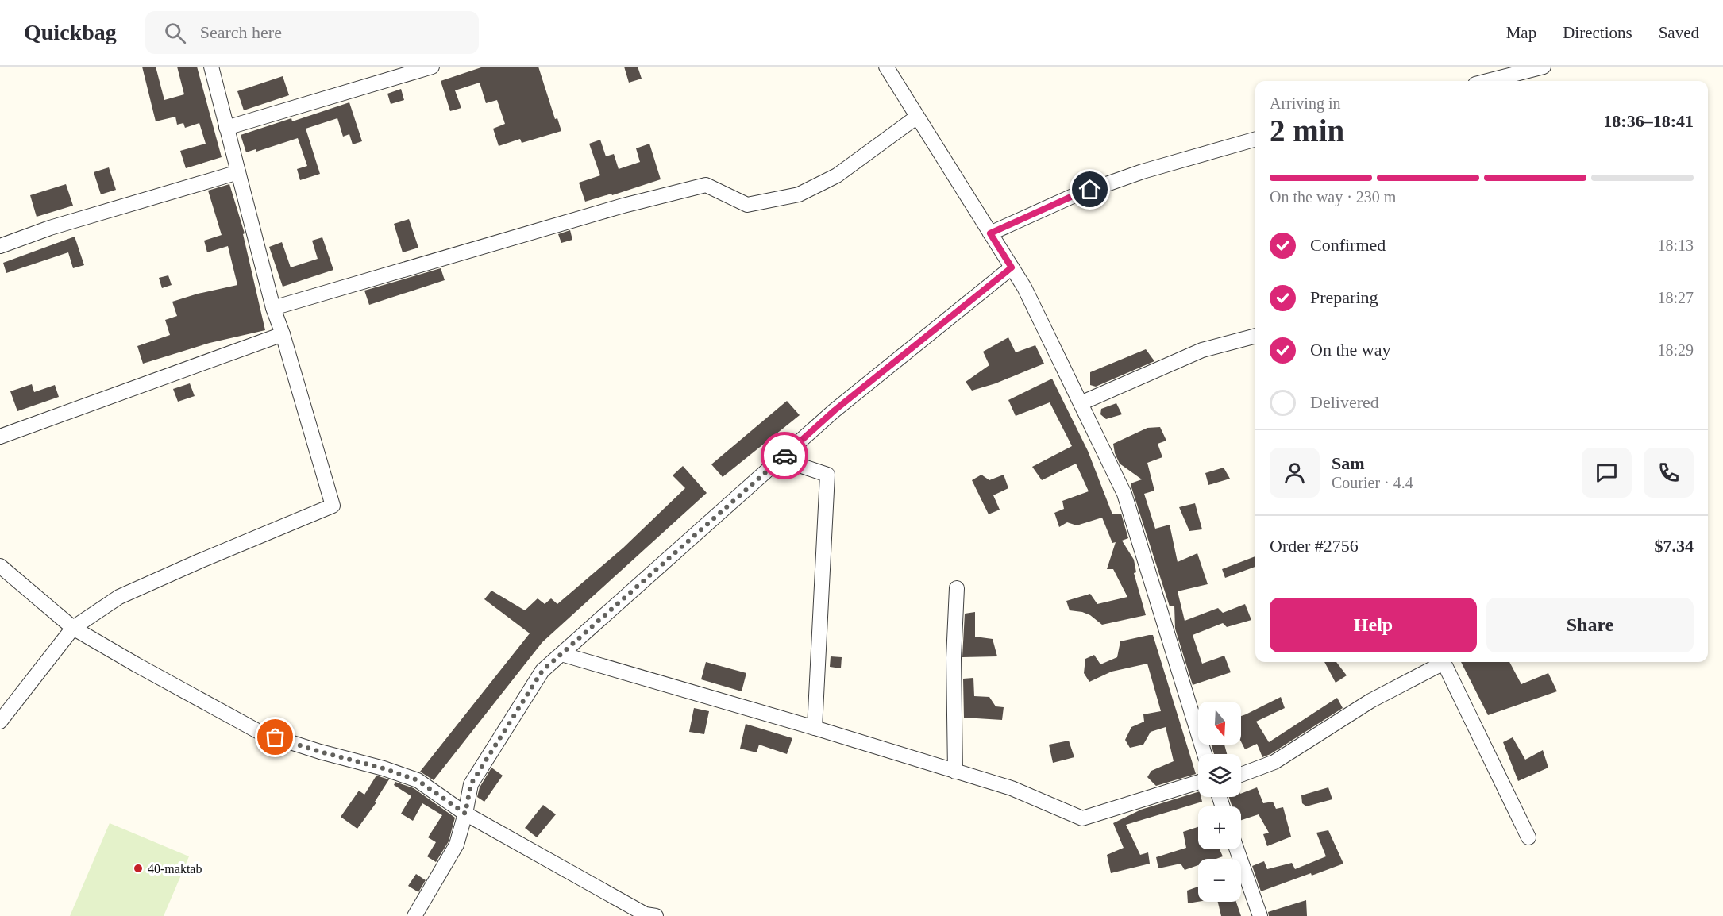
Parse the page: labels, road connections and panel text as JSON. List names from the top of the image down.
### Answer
{
  "places": ["40-maktab"],
  "north": "bottom",
  "page": {
    "header": "Quickbag",
    "search": "Search here",
    "nav": ["Map", "Directions", "Saved"],
    "heading": ["2 min", "Arriving in", "18:36–18:41"],
    "panel": [
      "Sam",
      "Courier · 4.4",
      "Order #2756",
      "$7.34"
    ],
    "bar": "On the way · 230 m",
    "list": [
      ["Confirmed", "18:13"],
      ["Preparing", "18:27"],
      ["On the way", "18:29"],
      "Delivered"
    ],
    "buttons": ["Help", "Share"],
    "map_buttons": ["+", "−"]
  }
}
